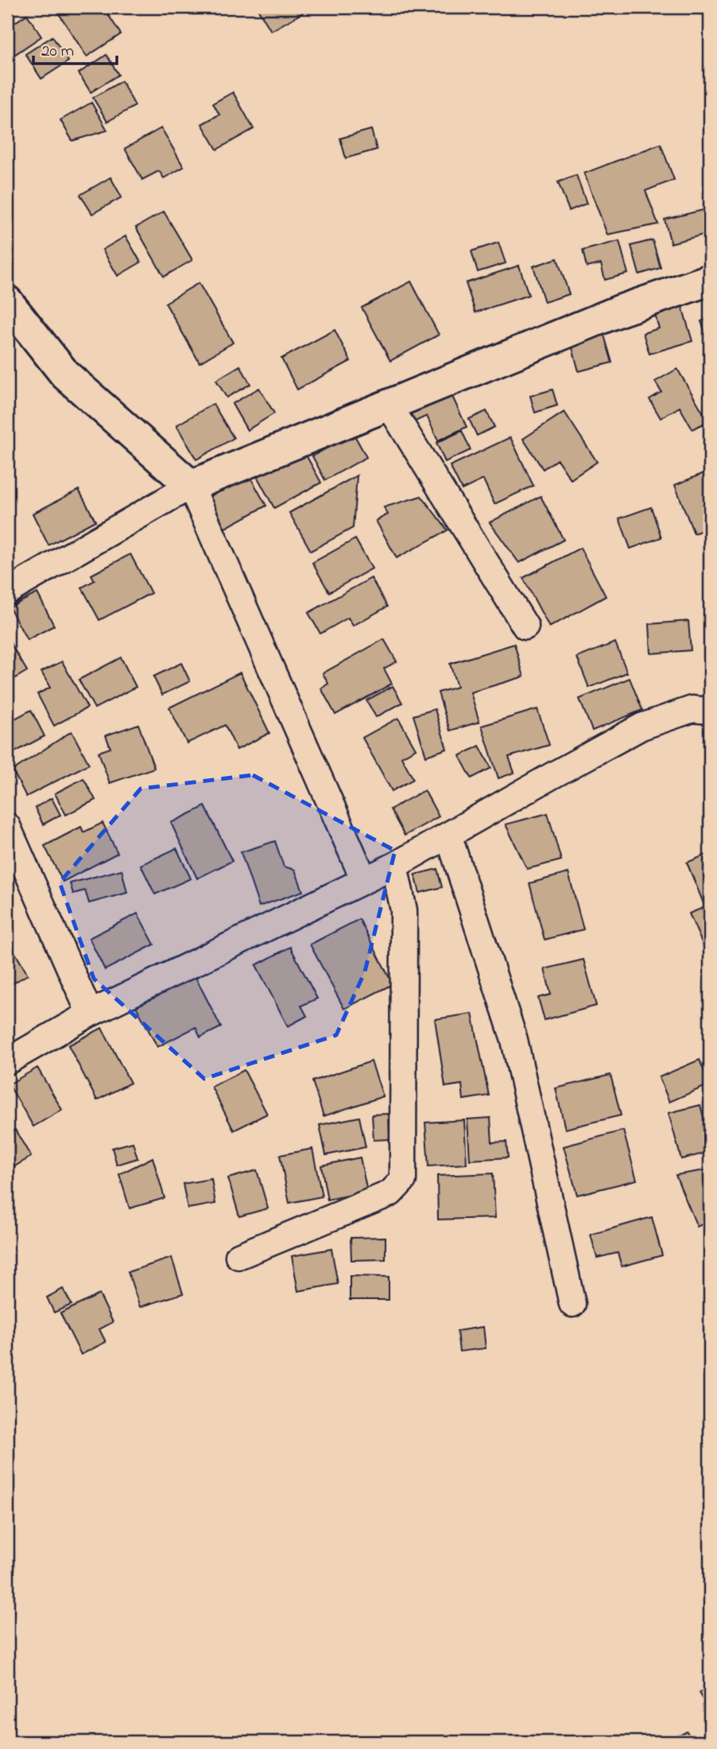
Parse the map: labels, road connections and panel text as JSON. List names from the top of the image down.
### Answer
{
  "scale_bar": "20 m"
}
